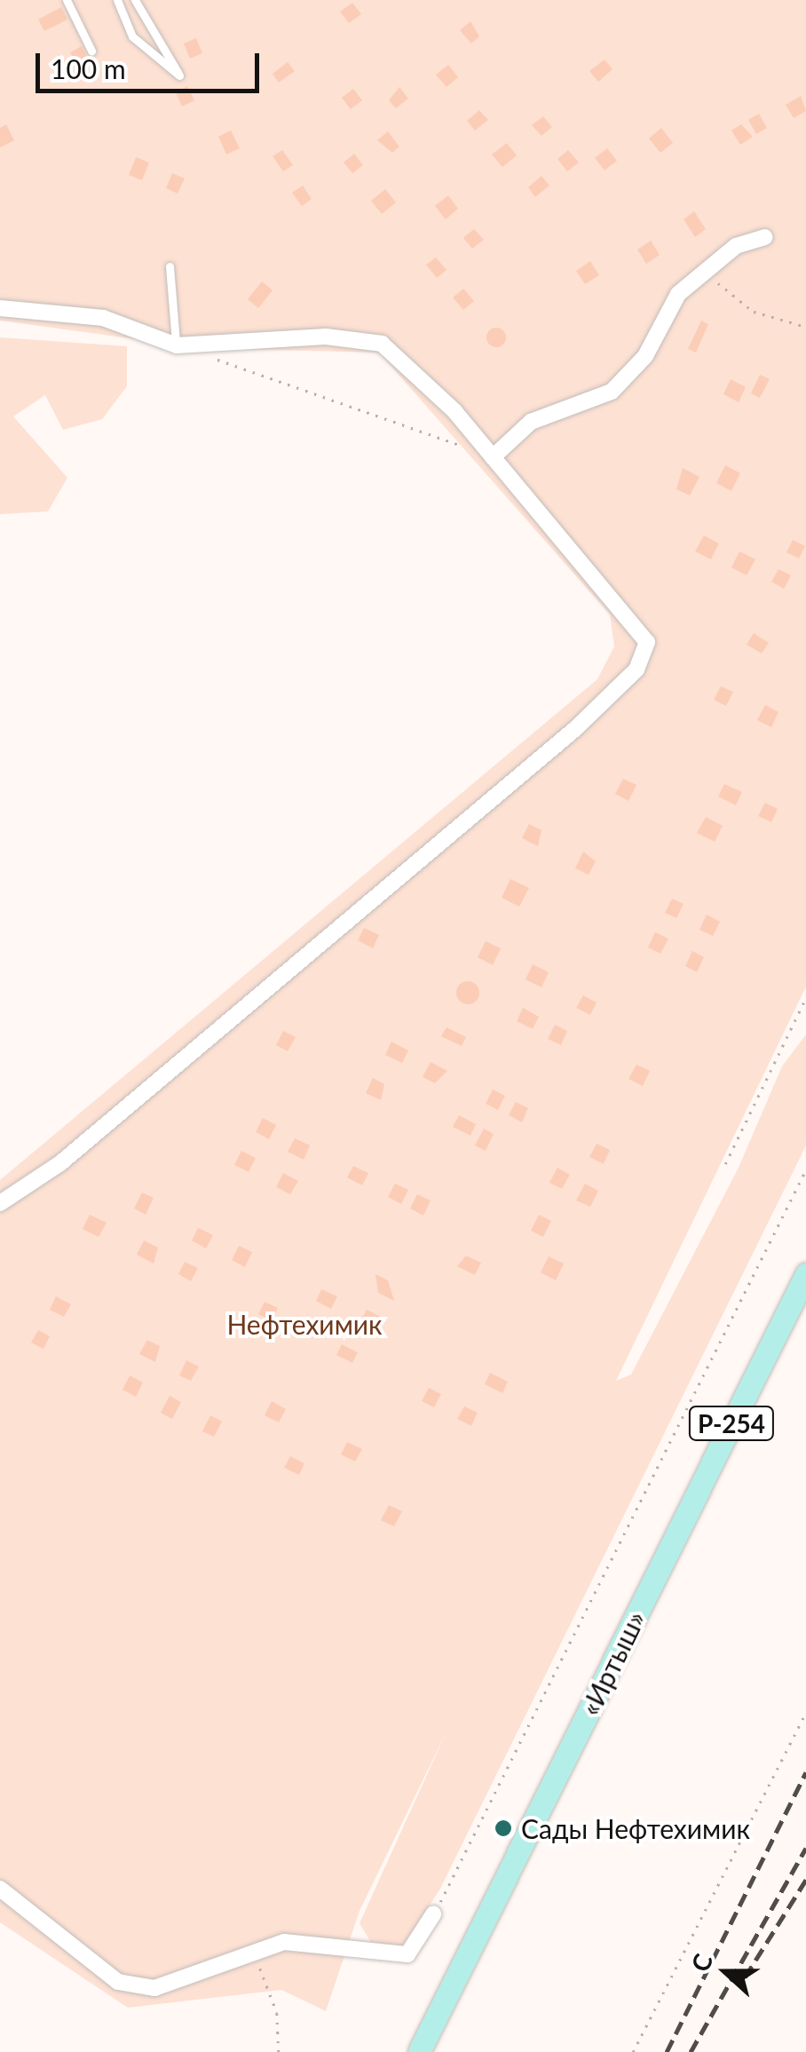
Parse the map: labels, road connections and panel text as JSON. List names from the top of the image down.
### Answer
{
  "streets": {
    "main road": ["Р-254", "«Иртыш»"]
  },
  "parks": ["Нефтехимик"],
  "places": ["Сады Нефтехимик"],
  "scale_bar": "100 m",
  "north": "left"
}
